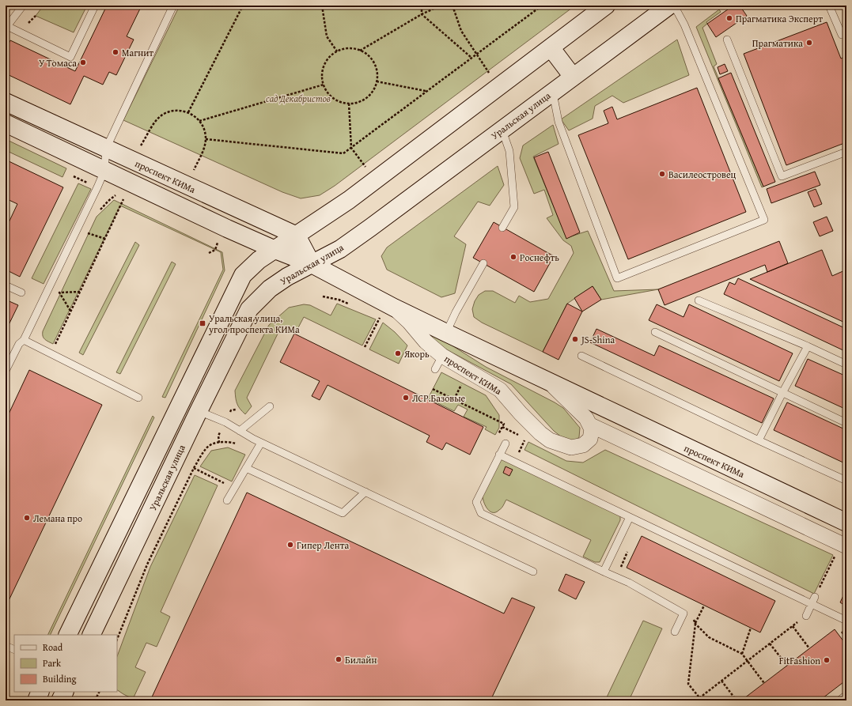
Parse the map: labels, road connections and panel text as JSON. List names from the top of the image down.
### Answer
{
  "streets": {
    "main road": ["Уральская улица", "проспект КИМа"]
  },
  "crossings": [
    ["Уральская улица", "проспект КИМа"]
  ],
  "parks": ["сад Декабристов"],
  "places": {
    "other": [
      "Прагматика Эксперт",
      "Прагматика",
      "Магнит",
      "У Томаса",
      "Василеостровец",
      "Роснефть",
      "JS-Shina",
      "Якорь",
      "ЛСР.Базовые",
      "Лемана про",
      "Гипер Лента",
      "Билайн",
      "FitFashion"
    ],
    "transit": ["Уральская улица, угол проспекта КИМа"]
  },
  "legend": ["Road", "Park", "Building"]
}
